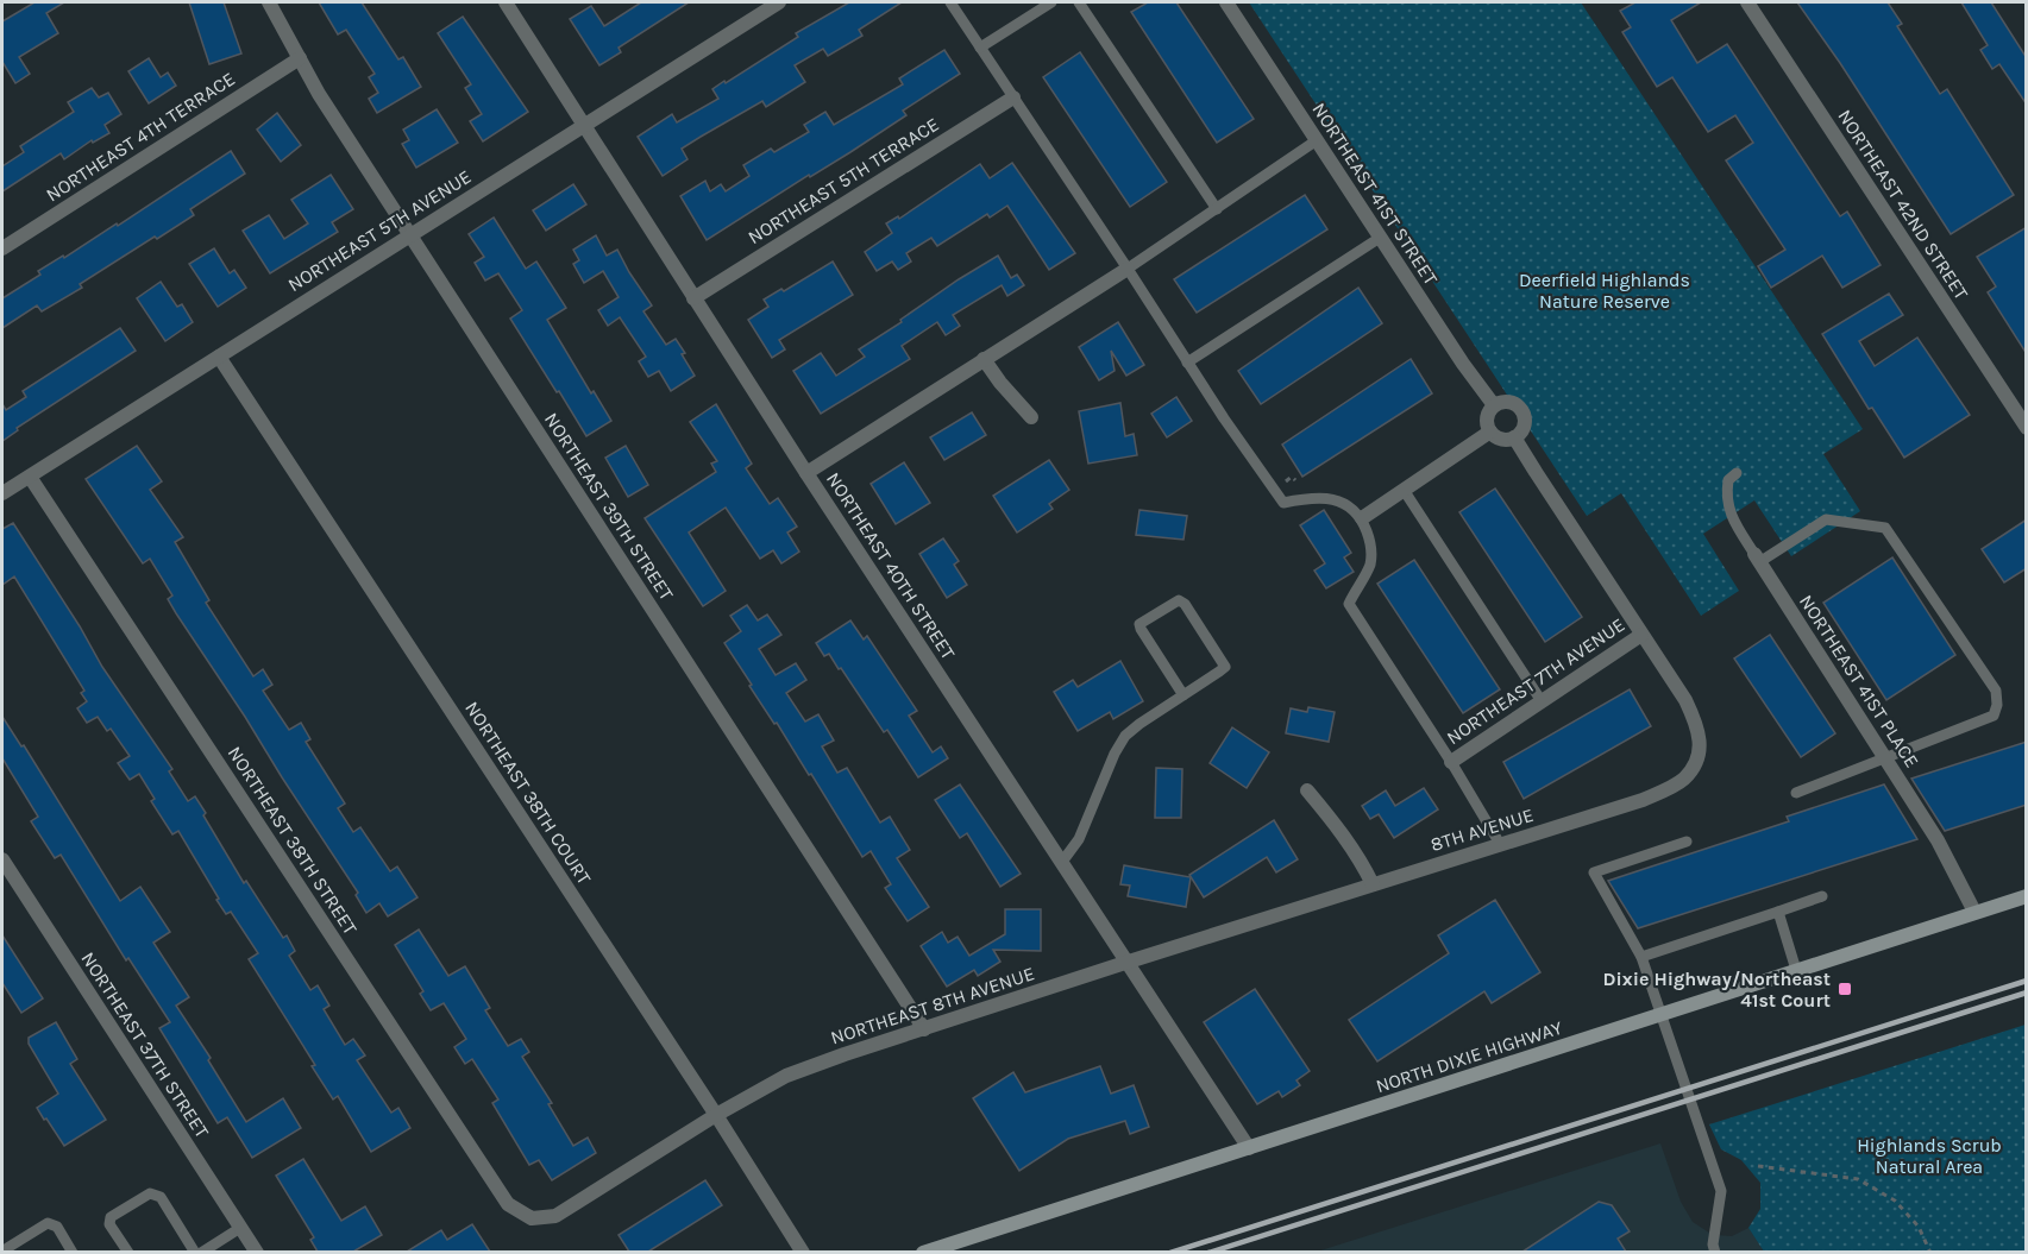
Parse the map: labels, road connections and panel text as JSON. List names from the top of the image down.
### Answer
{
  "streets": {
    "main road": ["NORTH DIXIE HIGHWAY"],
    "street": [
      "NORTHEAST 4TH TERRACE",
      "NORTHEAST 5TH TERRACE",
      "NORTHEAST 41ST STREET",
      "NORTHEAST 42ND STREET",
      "NORTHEAST 5TH AVENUE",
      "NORTHEAST 39TH STREET",
      "NORTHEAST 40TH STREET",
      "NORTHEAST 7TH AVENUE",
      "NORTHEAST 41ST PLACE",
      "NORTHEAST 38TH COURT",
      "8TH AVENUE",
      "NORTHEAST 38TH STREET",
      "NORTHEAST 8TH AVENUE",
      "NORTHEAST 37TH STREET"
    ]
  },
  "crossings": [
    ["NORTHEAST 4TH TERRACE", "NORTHEAST 39TH STREET"],
    ["NORTHEAST 5TH TERRACE", "NORTHEAST 40TH STREET"],
    ["NORTHEAST 5TH AVENUE", "NORTHEAST 39TH STREET"],
    ["NORTHEAST 5TH AVENUE", "NORTHEAST 40TH STREET"],
    ["NORTHEAST 5TH AVENUE", "NORTHEAST 38TH COURT"],
    ["NORTHEAST 5TH AVENUE", "NORTHEAST 38TH STREET"],
    ["NORTHEAST 39TH STREET", "NORTHEAST 8TH AVENUE"],
    ["NORTHEAST 40TH STREET", "NORTHEAST 8TH AVENUE"],
    ["NORTHEAST 40TH STREET", "NORTH DIXIE HIGHWAY"],
    ["NORTHEAST 7TH AVENUE", "8TH AVENUE"],
    ["NORTHEAST 41ST PLACE", "NORTH DIXIE HIGHWAY"],
    ["NORTHEAST 38TH COURT", "NORTHEAST 8TH AVENUE"],
    ["8TH AVENUE", "NORTHEAST 8TH AVENUE"],
    ["NORTHEAST 38TH STREET", "NORTHEAST 8TH AVENUE"]
  ],
  "parks": ["Deerfield Highlands Nature Reserve", "Highlands Scrub Natural Area"],
  "places": {
    "transit": ["Dixie Highway/Northeast 41st Court"]
  }
}
